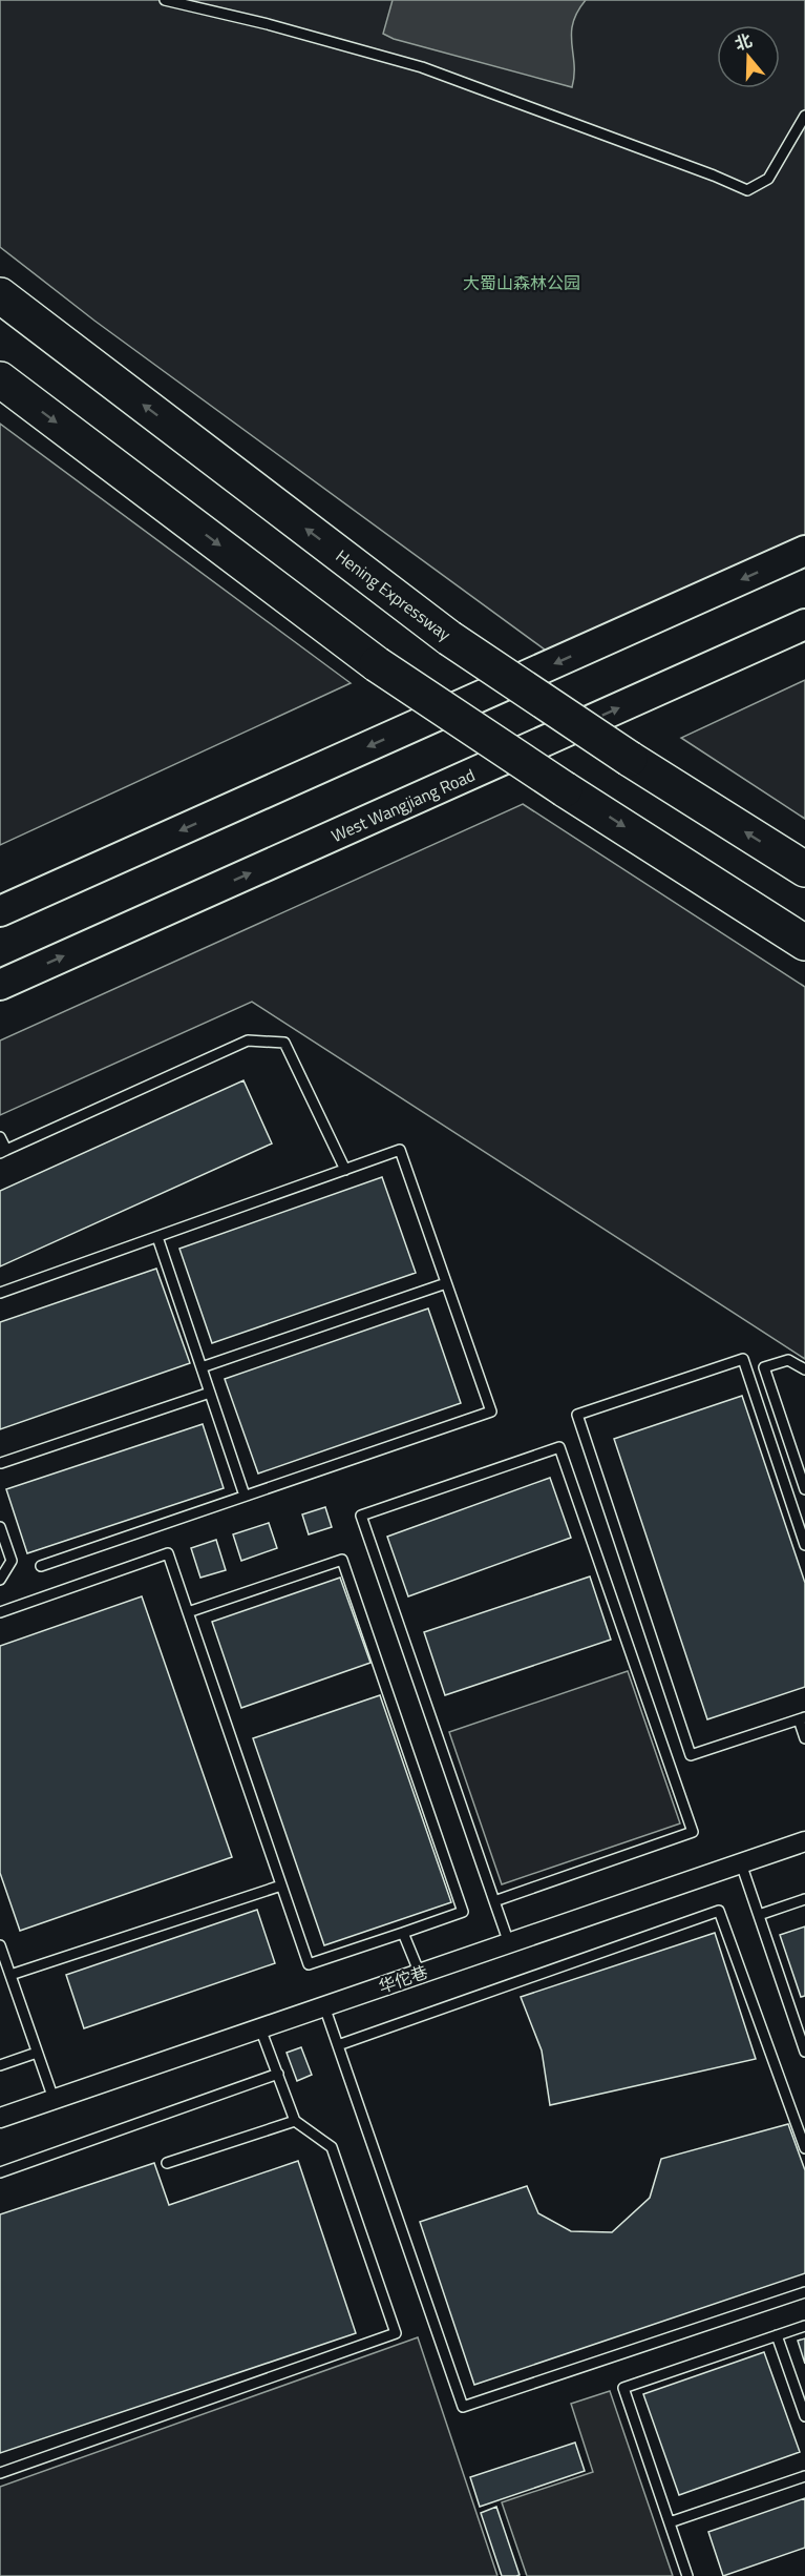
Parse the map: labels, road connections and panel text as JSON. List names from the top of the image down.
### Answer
{
  "streets": {
    "highway": ["Hening Expressway"],
    "main road": ["West Wangjiang Road"],
    "street": ["华佗巷"]
  },
  "parks": ["大蜀山森林公园"],
  "north": "top"
}
